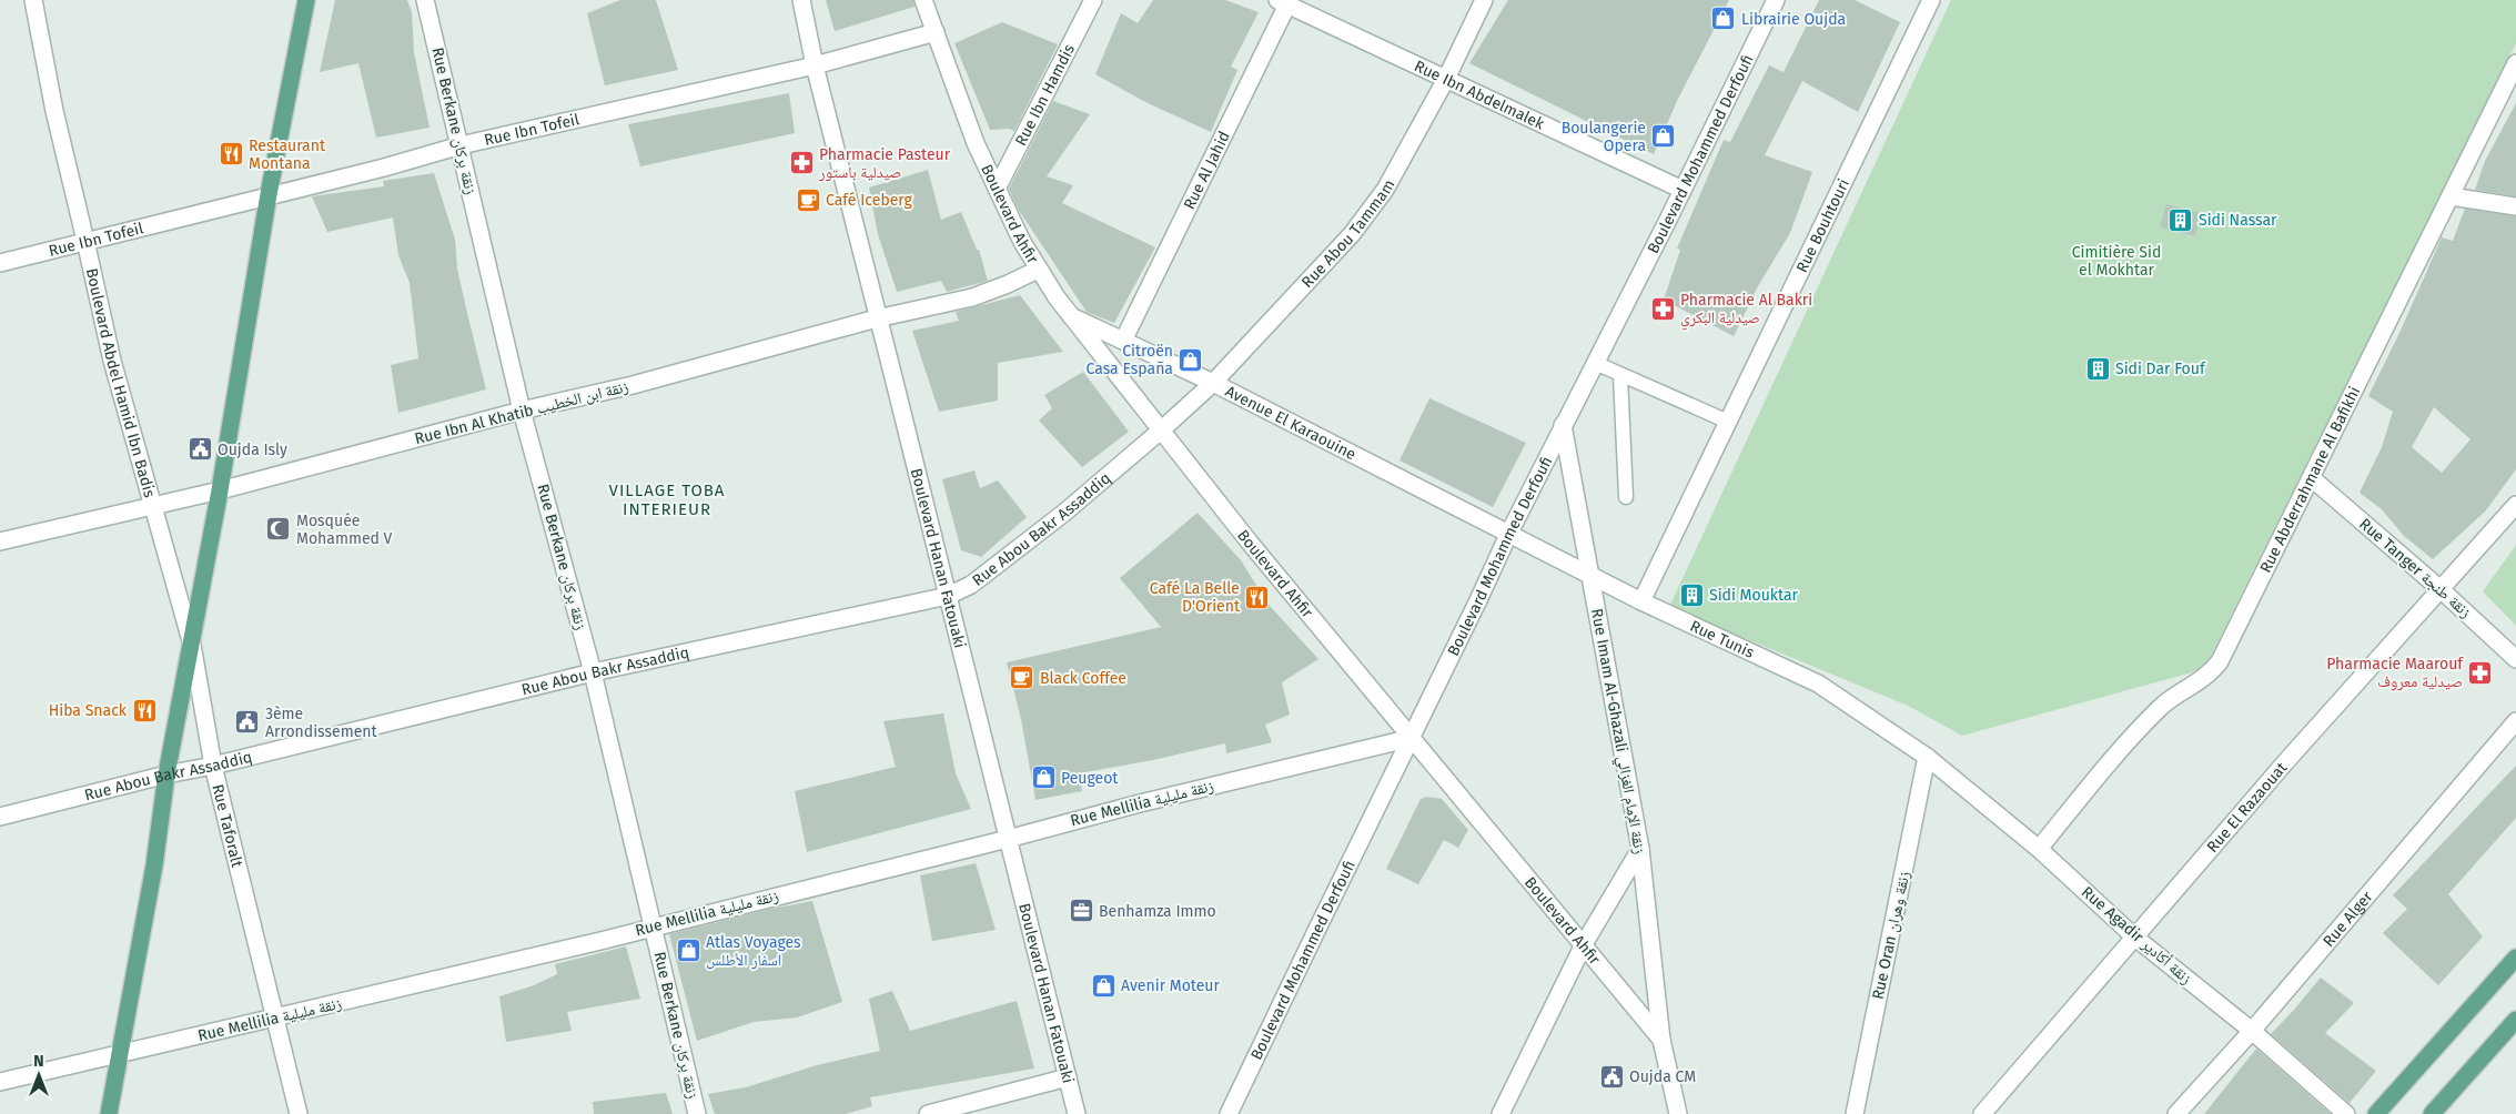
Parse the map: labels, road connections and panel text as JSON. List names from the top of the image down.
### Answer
{
  "streets": {
    "street": [
      "Rue Ibn Hamdis",
      "Rue Ibn Abdelmalek",
      "Rue Berkane زنقة بركان",
      "Rue Ibn Tofeil",
      "Boulevard Mohammed Derfoufi",
      "Rue Al Jahid",
      "Boulevard Ahfir",
      "Rue Bouhtouri",
      "Rue Abou Tammam",
      "Boulevard Abdel Hamid Ibn Badis",
      "Rue Ibn Al Khatib زنقة ابن الخطيب",
      "Avenue El Karaouine",
      "Rue Abderrahmane Al Bafikhi",
      "Rue Abou Bakr Assaddiq",
      "Boulevard Hanan Fatouaki",
      "Rue Tanger زنقة طنجة",
      "Rue Tunis",
      "Rue Imam Al-Ghazali زنقة الإمام الغزالي",
      "Rue Mellilia زنقة مليلية",
      "Rue El Razaouat",
      "Rue Taforalt",
      "Rue Alger",
      "Rue Oran زنقة وهران",
      "Rue Agadir زنقة أكادير"
    ]
  },
  "crossings": [
    ["Rue Ibn Hamdis", "Boulevard Ahfir"],
    ["Rue Ibn Abdelmalek", "Boulevard Mohammed Derfoufi"],
    ["Rue Ibn Abdelmalek", "Rue Al Jahid"],
    ["Rue Ibn Abdelmalek", "Rue Abou Tammam"],
    ["Rue Berkane زنقة بركان", "Rue Ibn Tofeil"],
    ["Rue Berkane زنقة بركان", "Rue Ibn Al Khatib زنقة ابن الخطيب"],
    ["Rue Berkane زنقة بركان", "Rue Abou Bakr Assaddiq"],
    ["Rue Berkane زنقة بركان", "Rue Mellilia زنقة مليلية"],
    ["Rue Ibn Tofeil", "Boulevard Ahfir"],
    ["Rue Ibn Tofeil", "Boulevard Abdel Hamid Ibn Badis"],
    ["Rue Ibn Tofeil", "Boulevard Hanan Fatouaki"],
    ["Boulevard Mohammed Derfoufi", "Boulevard Ahfir"],
    ["Boulevard Mohammed Derfoufi", "Avenue El Karaouine"],
    ["Boulevard Mohammed Derfoufi", "Rue Tunis"],
    ["Boulevard Mohammed Derfoufi", "Rue Imam Al-Ghazali زنقة الإمام الغزالي"],
    ["Boulevard Mohammed Derfoufi", "Rue Mellilia زنقة مليلية"],
    ["Rue Al Jahid", "Avenue El Karaouine"],
    ["Boulevard Ahfir", "Rue Abou Tammam"],
    ["Boulevard Ahfir", "Rue Ibn Al Khatib زنقة ابن الخطيب"],
    ["Boulevard Ahfir", "Avenue El Karaouine"],
    ["Boulevard Ahfir", "Rue Abou Bakr Assaddiq"],
    ["Boulevard Ahfir", "Rue Imam Al-Ghazali زنقة الإمام الغزالي"],
    ["Boulevard Ahfir", "Rue Mellilia زنقة مليلية"],
    ["Rue Bouhtouri", "Rue Tunis"],
    ["Rue Abou Tammam", "Avenue El Karaouine"],
    ["Rue Abou Tammam", "Rue Abou Bakr Assaddiq"],
    ["Boulevard Abdel Hamid Ibn Badis", "Rue Ibn Al Khatib زنقة ابن الخطيب"],
    ["Boulevard Abdel Hamid Ibn Badis", "Rue Taforalt"],
    ["Rue Ibn Al Khatib زنقة ابن الخطيب", "Boulevard Hanan Fatouaki"],
    ["Rue Ibn Al Khatib زنقة ابن الخطيب", "Rue Taforalt"],
    ["Avenue El Karaouine", "Rue Tunis"],
    ["Rue Abderrahmane Al Bafikhi", "Rue Tanger زنقة طنجة"],
    ["Rue Abderrahmane Al Bafikhi", "Rue Agadir زنقة أكادير"],
    ["Rue Abou Bakr Assaddiq", "Boulevard Hanan Fatouaki"],
    ["Rue Abou Bakr Assaddiq", "Rue Taforalt"],
    ["Boulevard Hanan Fatouaki", "Rue Mellilia زنقة مليلية"],
    ["Rue Tanger زنقة طنجة", "Rue El Razaouat"],
    ["Rue Tunis", "Rue Imam Al-Ghazali زنقة الإمام الغزالي"],
    ["Rue Tunis", "Rue Oran زنقة وهران"],
    ["Rue Tunis", "Rue Agadir زنقة أكادير"],
    ["Rue Mellilia زنقة مليلية", "Rue Taforalt"],
    ["Rue El Razaouat", "Rue Agadir زنقة أكادير"],
    ["Rue Alger", "Rue Agadir زنقة أكادير"],
    ["Rue Oran زنقة وهران", "Rue Agadir زنقة أكادير"]
  ],
  "districts": ["VILLAGE TOBA INTERIEUR"],
  "parks": ["Cimitière Sid el Mokhtar"],
  "places": {
    "shop": [
      "Librairie Oujda",
      "Boulangerie Opera",
      "Citroën Casa España",
      "Peugeot",
      "Atlas Voyages اسفار الأطلس",
      "Avenir Moteur"
    ],
    "restaurant": ["Restaurant Montana", "Café La Belle D'Orient", "Hiba Snack"],
    "pharmacy": ["Pharmacie Pasteur صيدلية باستور", "Pharmacie Al Bakri صيدلية البكري", "Pharmacie Maarouf صيدلية معروف"],
    "cafe": ["Café Iceberg", "Black Coffee"],
    "building": ["Sidi Nassar", "Sidi Dar Fouf", "Sidi Mouktar"],
    "public building": ["Oujda Isly", "3ème Arrondissement", "Oujda CM"],
    "mosque": ["Mosquée Mohammed V"],
    "office": ["Benhamza Immo"]
  },
  "north": "top"
}
